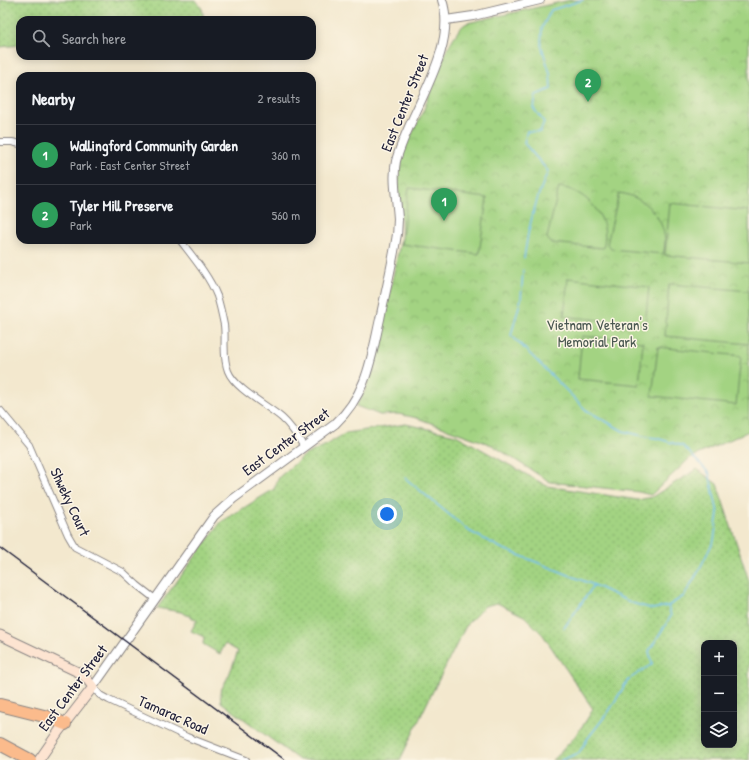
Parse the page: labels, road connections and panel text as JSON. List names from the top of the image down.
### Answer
{
  "streets": {
    "main road": ["East Center Street"],
    "street": ["Shweky Court", "Tamarac Road"]
  },
  "crossings": [
    ["East Center Street", "Shweky Court"],
    ["East Center Street", "Tamarac Road"]
  ],
  "parks": ["Vietnam Veteran's Memorial Park"],
  "page": {
    "search": "Search here",
    "pins": ["2", "1"],
    "heading": ["Nearby", "2 results"],
    "list": [
      {
        "mark": "1",
        "name": "Wallingford Community Garden",
        "note": "Park · East Center Street",
        "value": "360 m"
      },
      {
        "mark": "2",
        "name": "Tyler Mill Preserve",
        "note": "Park",
        "value": "560 m"
      }
    ],
    "map_buttons": ["+", "−"]
  }
}
